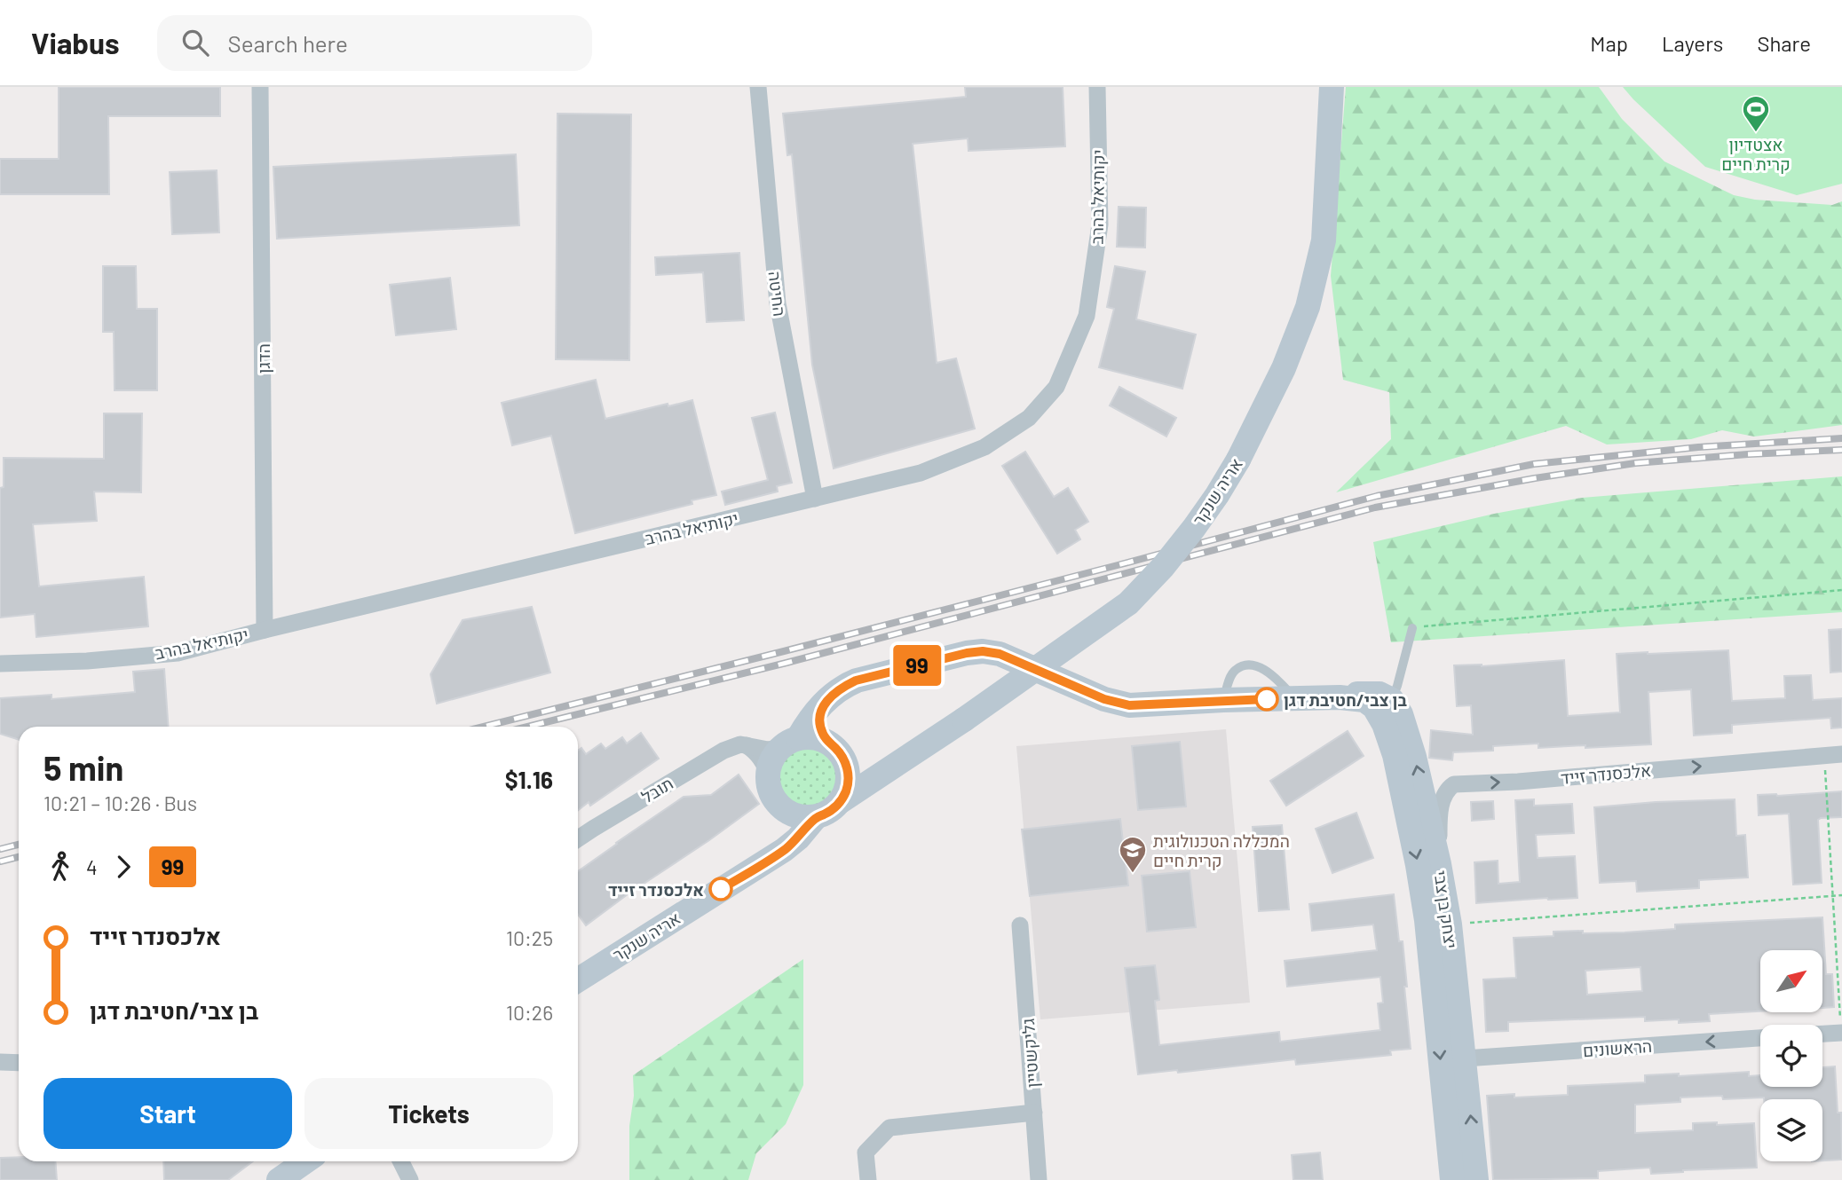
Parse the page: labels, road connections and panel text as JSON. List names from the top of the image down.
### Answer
{
  "streets": {
    "street": [
      "יקותיאל בהרב",
      "החיטה",
      "הדגן",
      "אריה שנקר",
      "אלכסנדר זייד",
      "תובל",
      "יצחק בן צבי",
      "הראשונים",
      "גליקשטיין"
    ]
  },
  "crossings": [
    ["יקותיאל בהרב", "החיטה"],
    ["יקותיאל בהרב", "הדגן"],
    ["אריה שנקר", "תובל"],
    ["אריה שנקר", "יצחק בן צבי"],
    ["אלכסנדר זייד", "יצחק בן צבי"],
    ["תובל", "יצחק בן צבי"],
    ["יצחק בן צבי", "הראשונים"]
  ],
  "one_way": ["אלכסנדר זייד", "הראשונים"],
  "places": {
    "sports": ["אצטדיון קרית חיים"],
    "other": ["בן צבי/חטיבת דגן", "אלכסנדר זייד"],
    "school or university": ["המכללה הטכנולוגית קרית חיים"]
  },
  "lines": ["bus line 99"],
  "north": "top right",
  "page": {
    "header": "Viabus",
    "search": "Search here",
    "nav": ["Map", "Layers", "Share"],
    "on_map": "99",
    "heading": ["5 min", "10:21 – 10:26 · Bus", "$1.16"],
    "legs": ["4", "99"],
    "list": [
      {
        "name": "אלכסנדר זייד",
        "value": "10:25"
      },
      {
        "name": "בן צבי/חטיבת דגן",
        "value": "10:26"
      }
    ],
    "buttons": ["Start", "Tickets"]
  }
}
